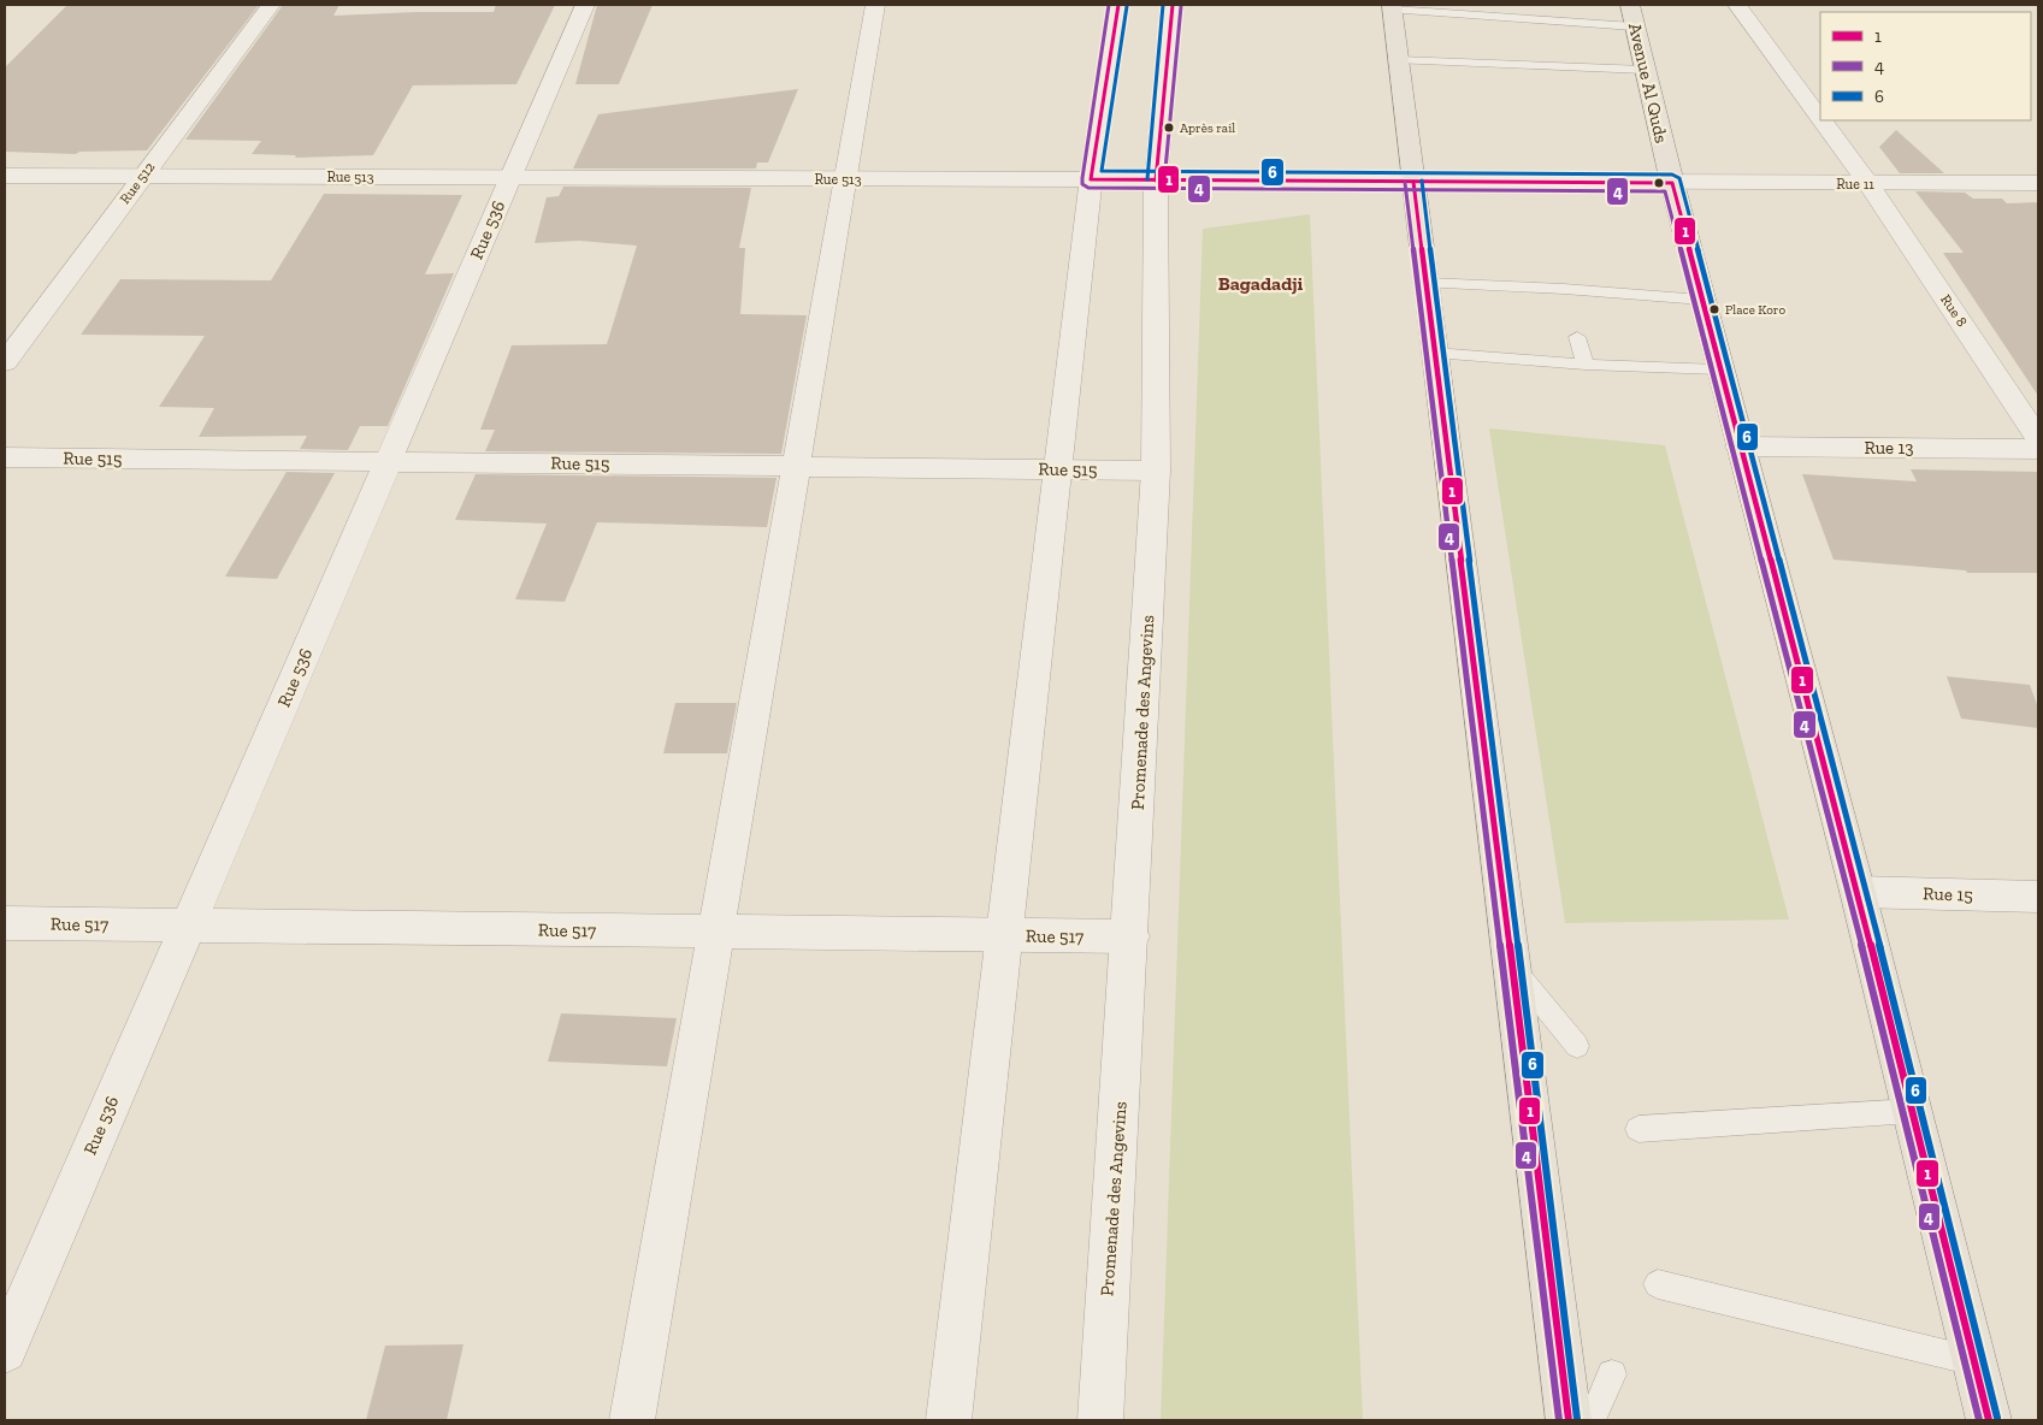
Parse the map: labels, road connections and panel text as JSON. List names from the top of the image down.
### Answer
{
  "streets": {
    "main road": ["Avenue Al Quds"],
    "street": [
      "Rue 513",
      "Rue 512",
      "Rue 11",
      "Rue 536",
      "Rue 8",
      "Rue 13",
      "Rue 515",
      "Promenade des Angevins",
      "Rue 15",
      "Rue 517"
    ]
  },
  "crossings": [
    ["Avenue Al Quds", "Rue 513"],
    ["Avenue Al Quds", "Rue 11"],
    ["Avenue Al Quds", "Rue 13"],
    ["Avenue Al Quds", "Rue 15"],
    ["Rue 513", "Rue 512"],
    ["Rue 513", "Rue 11"],
    ["Rue 513", "Rue 536"],
    ["Rue 513", "Promenade des Angevins"],
    ["Rue 11", "Rue 8"],
    ["Rue 536", "Rue 515"],
    ["Rue 536", "Rue 517"],
    ["Rue 515", "Promenade des Angevins"],
    ["Promenade des Angevins", "Rue 517"]
  ],
  "districts": ["Bagadadji"],
  "places": ["Après rail", "Place Koro"],
  "lines": ["transit line 1", "transit line 4", "transit line 6"],
  "legend": ["1", "4", "6"]
}
